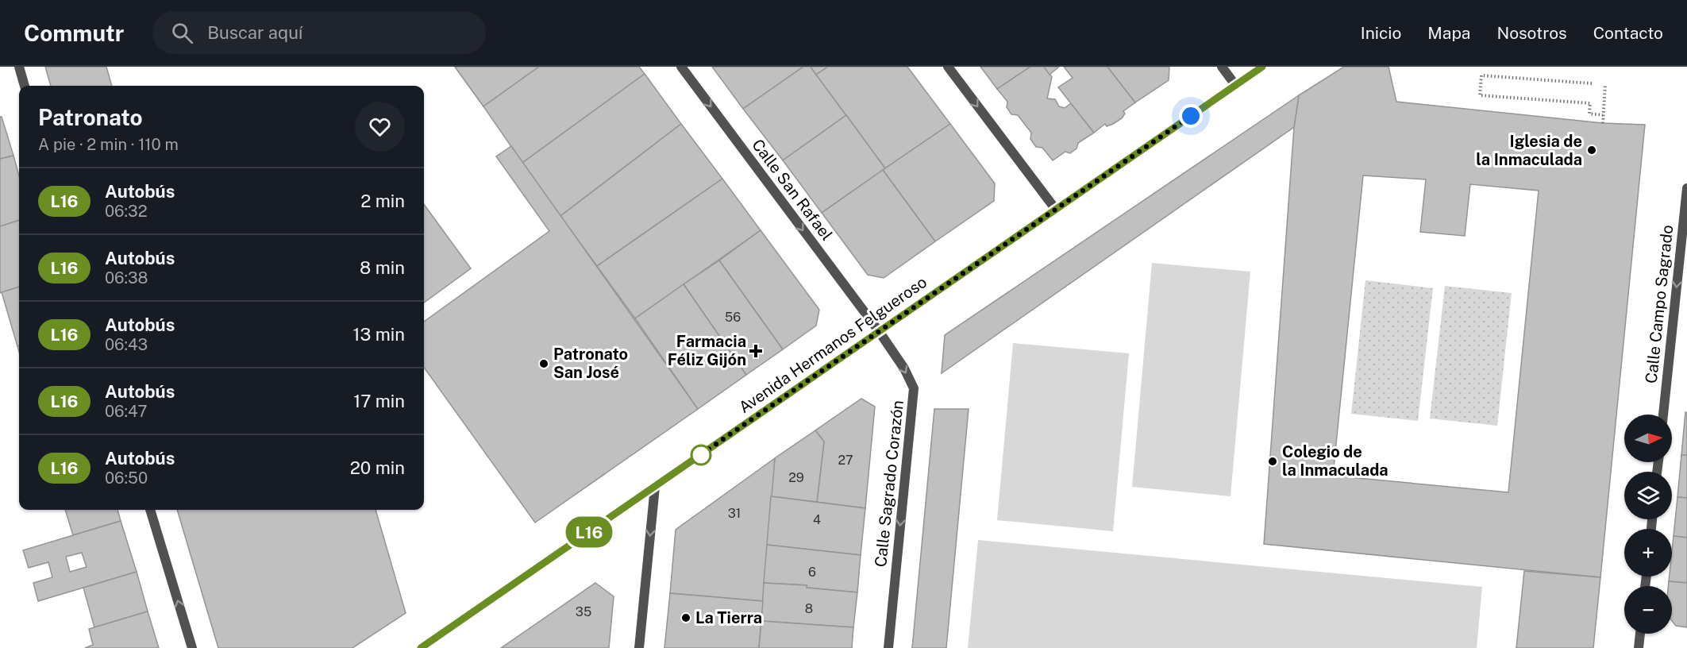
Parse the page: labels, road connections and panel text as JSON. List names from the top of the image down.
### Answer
{
  "streets": {
    "street": [
      "Calle San Rafael",
      "Calle Campo Sagrado",
      "Avenida Hermanos Felgueroso",
      "Calle Sagrado Corazón"
    ]
  },
  "crossings": [
    ["Calle San Rafael", "Avenida Hermanos Felgueroso"],
    ["Calle San Rafael", "Calle Sagrado Corazón"],
    ["Avenida Hermanos Felgueroso", "Calle Sagrado Corazón"]
  ],
  "one_way": ["Calle San Rafael", "Calle Campo Sagrado", "Calle Sagrado Corazón"],
  "places": {
    "other": [
      "Iglesia de la Inmaculada",
      "Patronato San José",
      "Colegio de la Inmaculada",
      "La Tierra"
    ],
    "health": ["Farmacia Féliz Gijón"]
  },
  "lines": ["bus line L16"],
  "house_numbers": [
    "56",
    "27",
    "29",
    "31",
    "4",
    "6",
    "8",
    "35"
  ],
  "north": "right",
  "page": {
    "header": "Commutr",
    "search": "Buscar aquí",
    "nav": [
      "Inicio",
      "Mapa",
      "Nosotros",
      "Contacto"
    ],
    "on_map": "L16",
    "heading": ["Patronato", "A pie · 2 min · 110 m"],
    "list": [
      {
        "mark": "L16",
        "name": "Autobús",
        "note": "06:32",
        "value": "2 min"
      },
      {
        "mark": "L16",
        "name": "Autobús",
        "note": "06:38",
        "value": "8 min"
      },
      {
        "mark": "L16",
        "name": "Autobús",
        "note": "06:43",
        "value": "13 min"
      },
      {
        "mark": "L16",
        "name": "Autobús",
        "note": "06:47",
        "value": "17 min"
      },
      {
        "mark": "L16",
        "name": "Autobús",
        "note": "06:50",
        "value": "20 min"
      }
    ],
    "map_buttons": ["+", "−"]
  }
}
